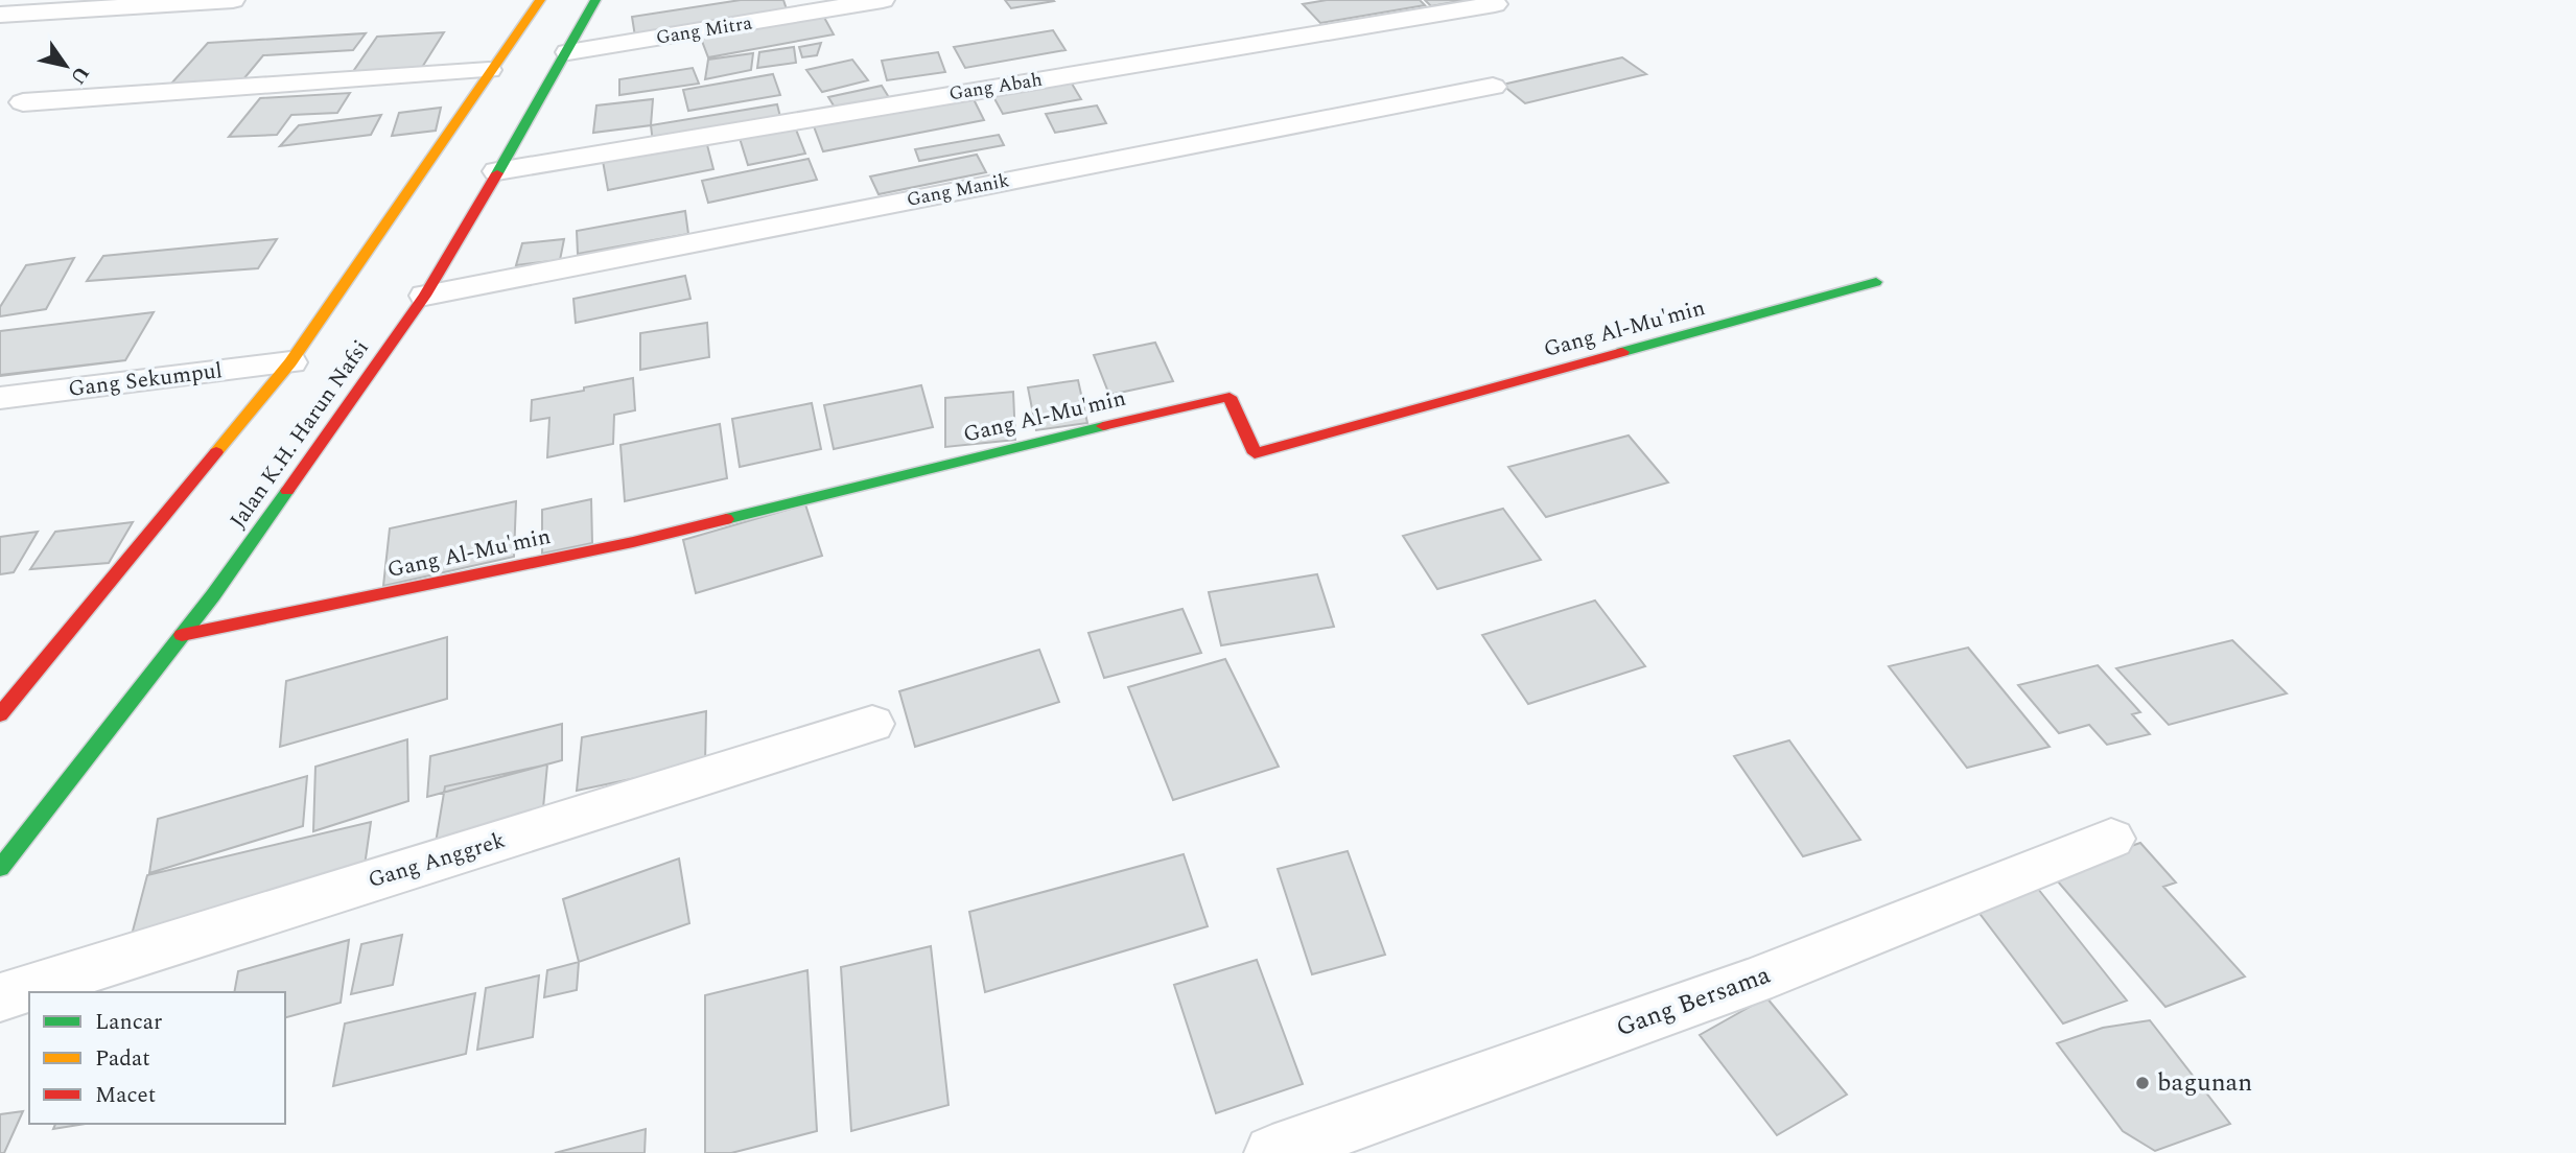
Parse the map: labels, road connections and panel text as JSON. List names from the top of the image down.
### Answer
{
  "streets": {
    "main road": ["Gang Al-Mu'min", "Jalan K.H. Harun Nafsi"],
    "street": [
      "Gang Mitra",
      "Gang Abah",
      "Gang Manik",
      "Gang Sekumpul",
      "Gang Anggrek",
      "Gang Bersama"
    ]
  },
  "crossings": [
    ["Gang Mitra", "Jalan K.H. Harun Nafsi"],
    ["Gang Abah", "Jalan K.H. Harun Nafsi"],
    ["Gang Manik", "Jalan K.H. Harun Nafsi"],
    ["Gang Al-Mu'min", "Jalan K.H. Harun Nafsi"]
  ],
  "places": ["bagunan"],
  "legend": ["Lancar", "Padat", "Macet"],
  "north": "bottom right"
}
